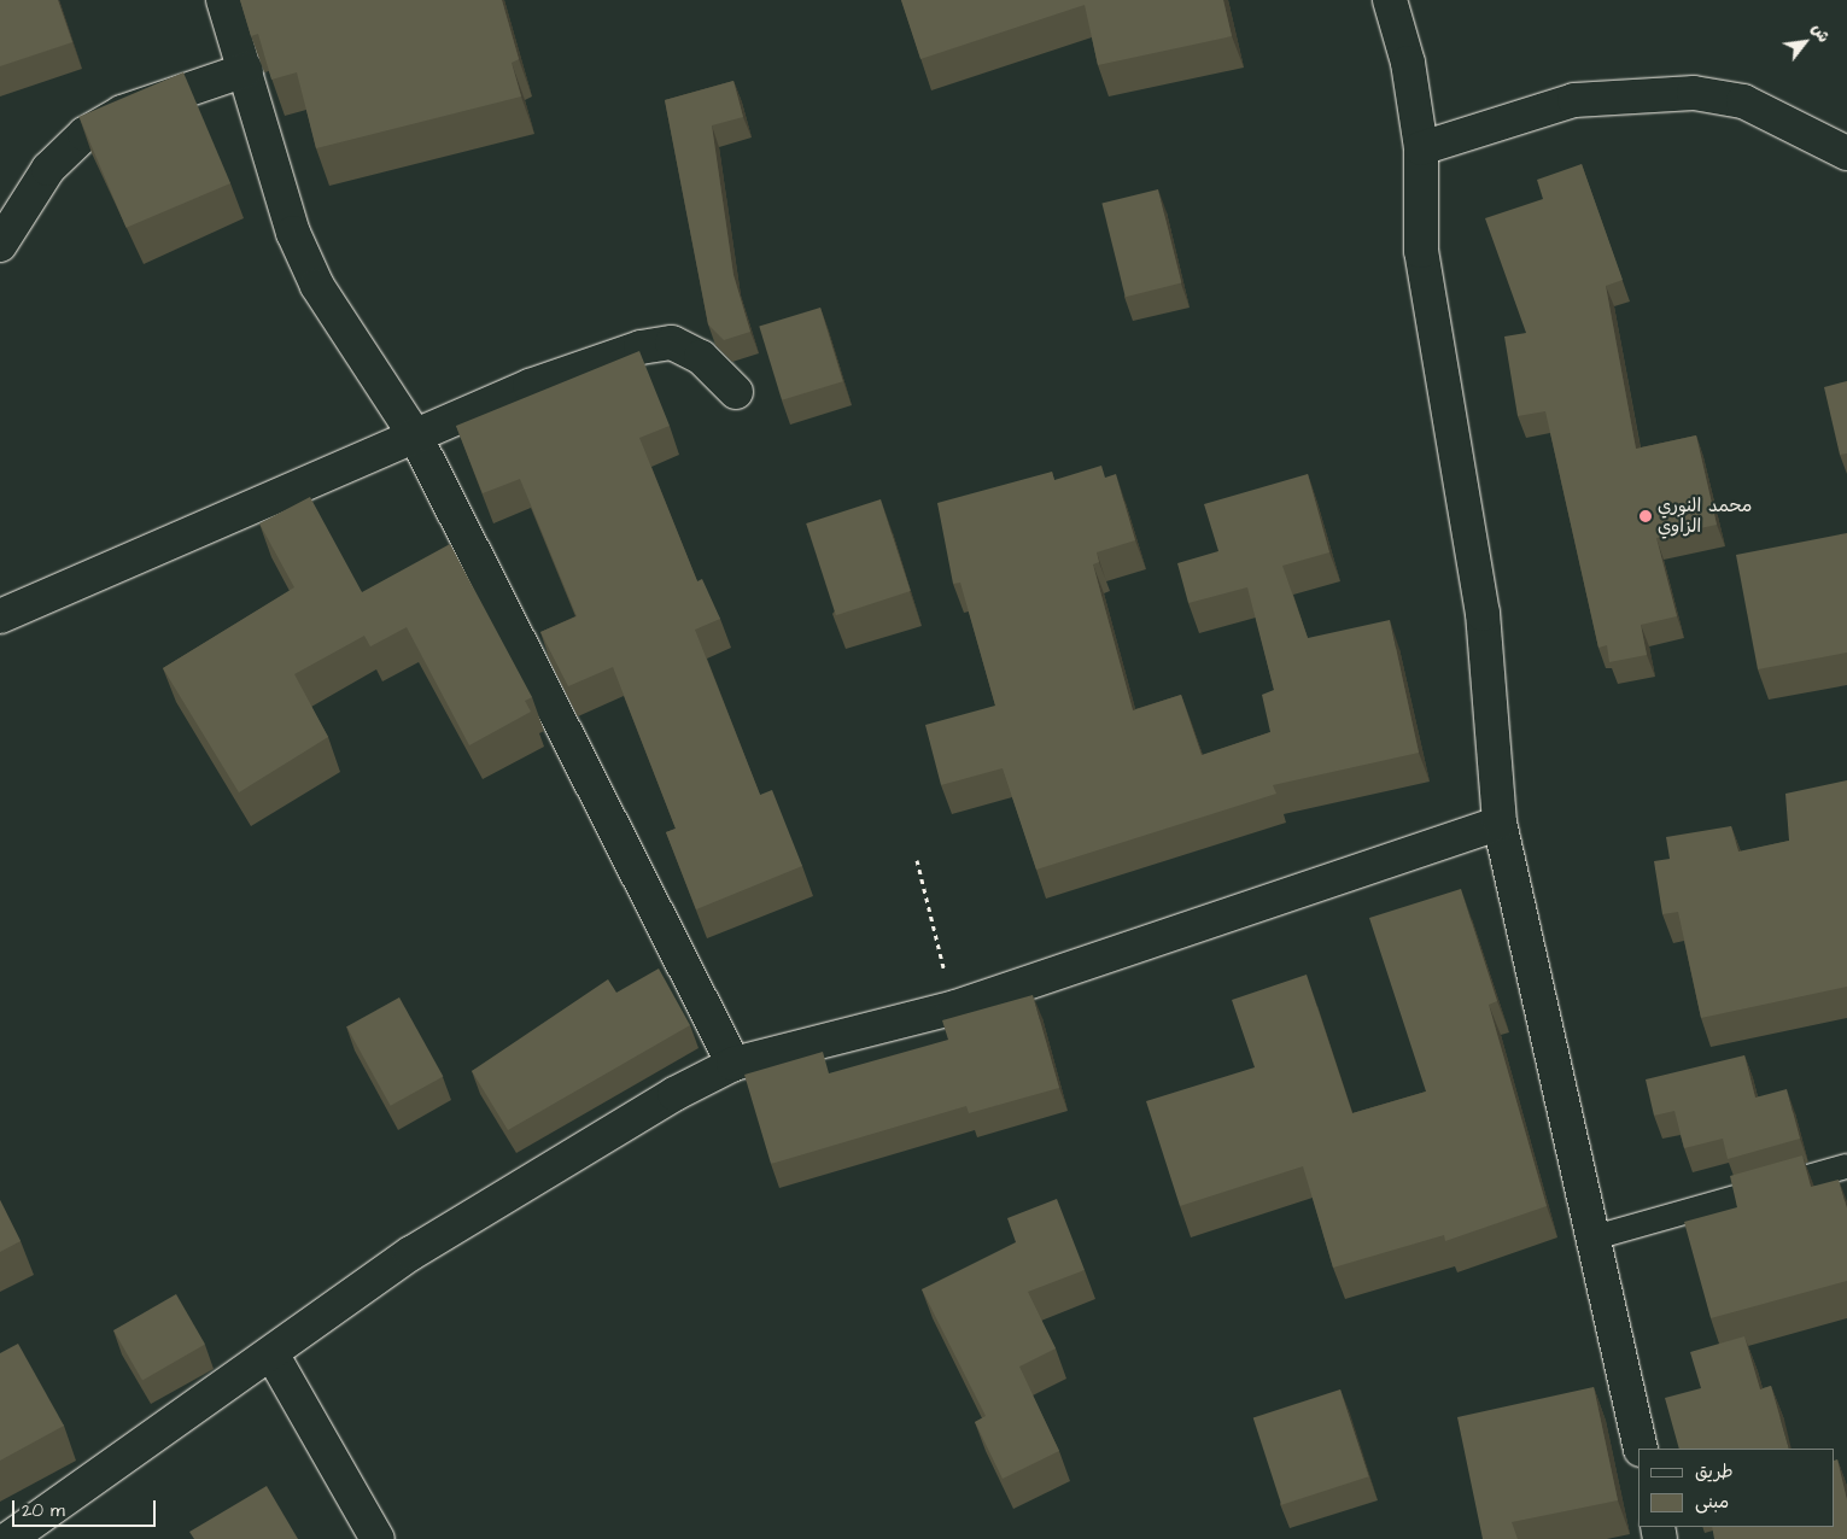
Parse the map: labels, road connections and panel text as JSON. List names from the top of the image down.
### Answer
{
  "places": ["محمد النوري الزاوي"],
  "legend": ["طريق", "مبنى"],
  "scale_bar": "20 m",
  "north": "top right"
}
